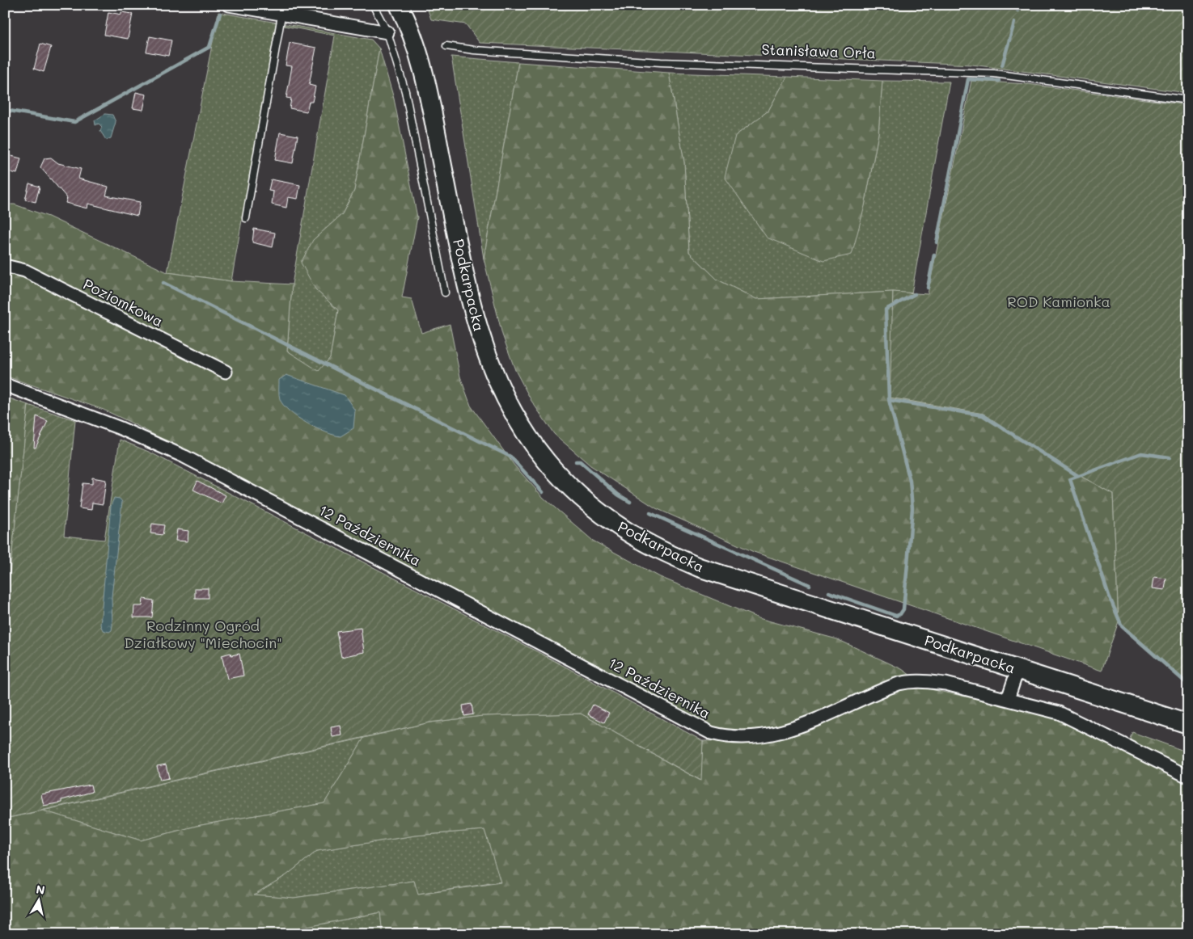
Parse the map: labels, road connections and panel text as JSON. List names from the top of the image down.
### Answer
{
  "streets": {
    "main road": ["Podkarpacka"],
    "street": ["Poziomkowa", "12 Października"],
    "lane": ["Stanisława Orła"]
  },
  "parks": ["ROD Kamionka", "Rodzinny Ogród Działkowy \"Miechocin\""],
  "north": "top"
}
